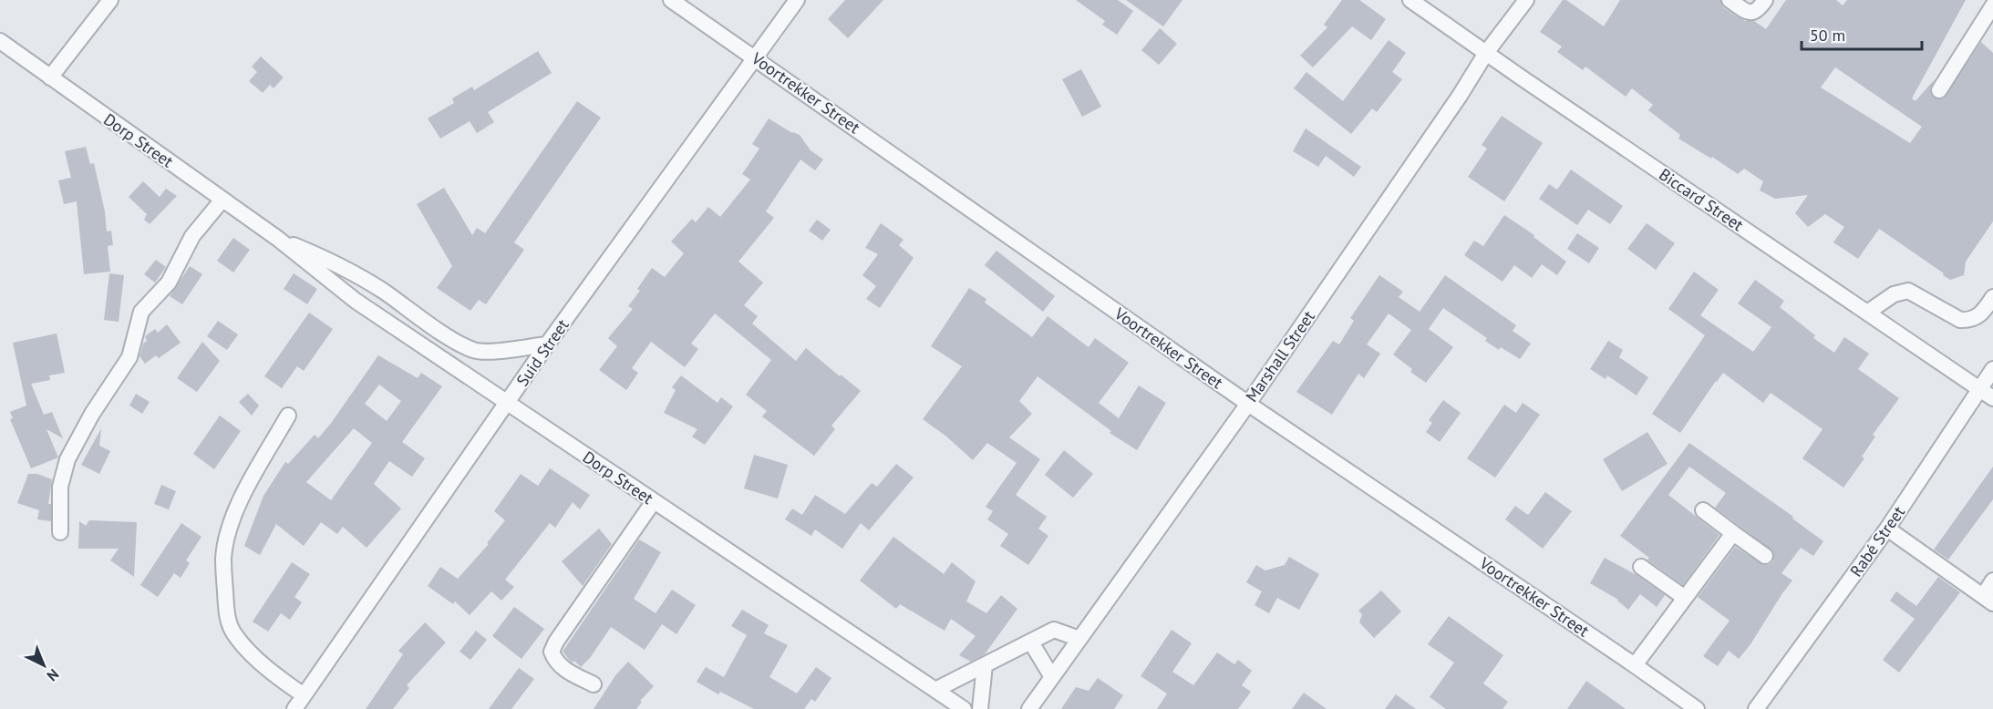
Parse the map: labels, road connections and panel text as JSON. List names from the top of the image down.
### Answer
{
  "streets": {
    "street": [
      "Voortrekker Street",
      "Dorp Street",
      "Biccard Street",
      "Suid Street",
      "Marshall Street",
      "Rabé Street"
    ]
  },
  "crossings": [
    ["Voortrekker Street", "Suid Street"],
    ["Voortrekker Street", "Marshall Street"],
    ["Dorp Street", "Suid Street"],
    ["Biccard Street", "Marshall Street"],
    ["Biccard Street", "Rabé Street"]
  ],
  "scale_bar": "50 m",
  "north": "bottom right"
}
